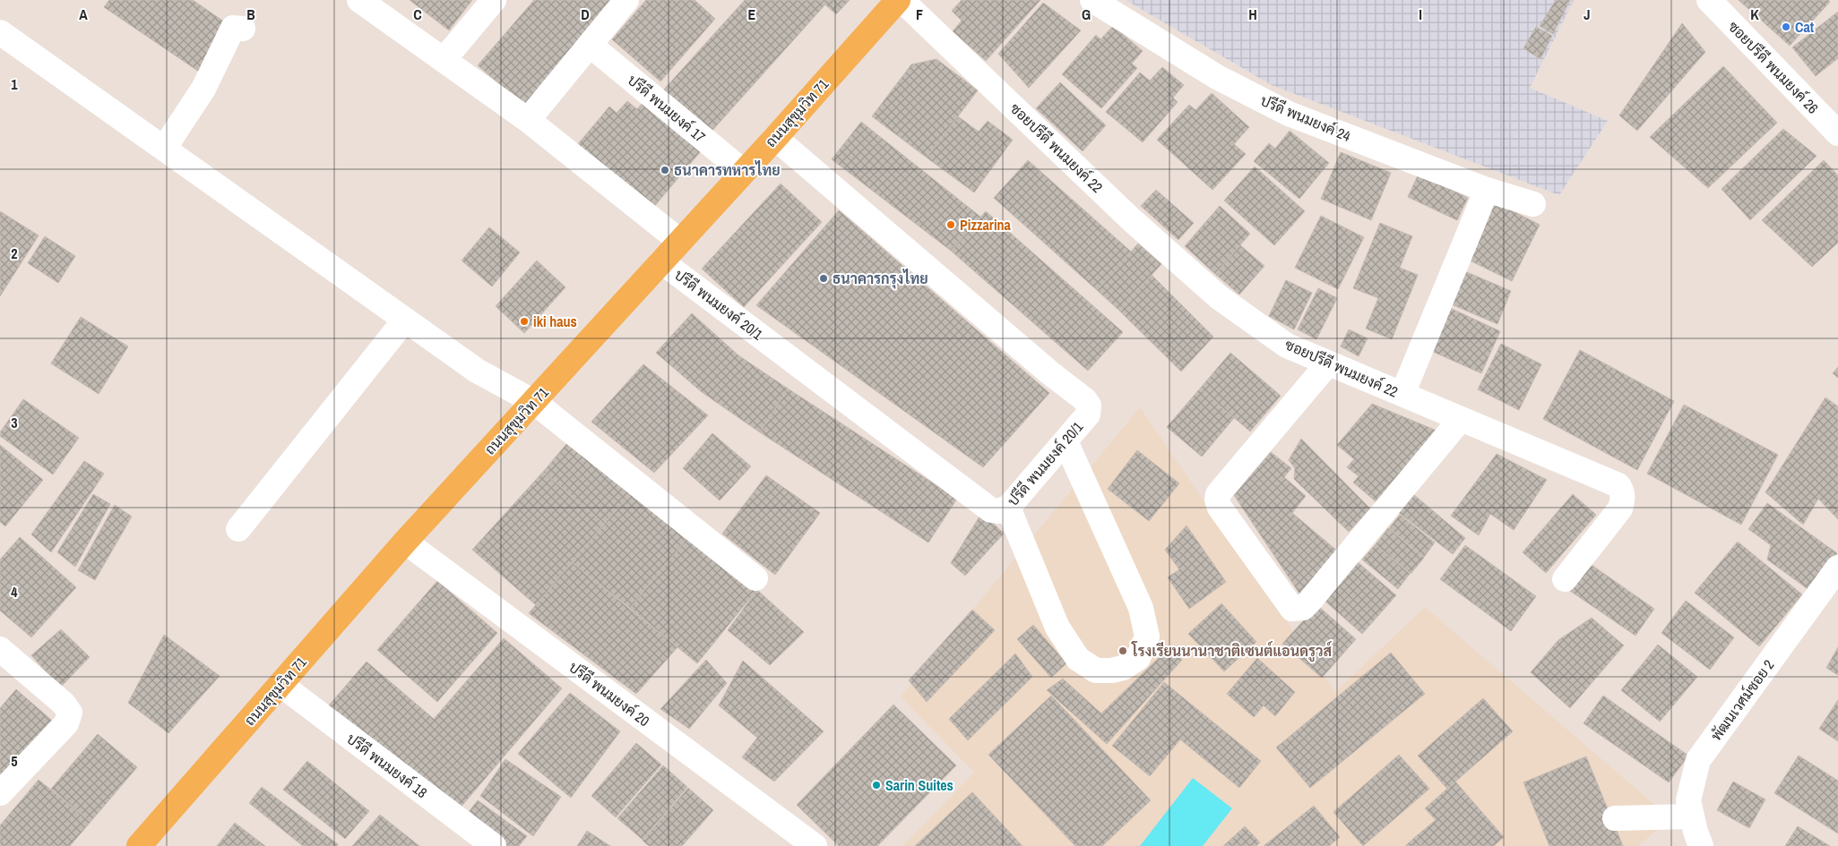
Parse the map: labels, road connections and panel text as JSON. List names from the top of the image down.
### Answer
{
  "streets": {
    "main road": ["ถนนสุขุมวิท 71"],
    "street": [
      "ซอยปรีดี พนมยงค์ 26",
      "ปรีดี พนมยงค์ 17",
      "ปรีดี พนมยงค์ 24",
      "ซอยปรีดี พนมยงค์ 22",
      "ปรีดี พนมยงค์ 20/1",
      "ปรีดี พนมยงค์ 20",
      "พัฒนเวศม์ซอย 2",
      "ปรีดี พนมยงค์ 18"
    ]
  },
  "crossings": [
    ["ปรีดี พนมยงค์ 17", "ถนนสุขุมวิท 71"],
    ["ถนนสุขุมวิท 71", "ซอยปรีดี พนมยงค์ 22"],
    ["ถนนสุขุมวิท 71", "ปรีดี พนมยงค์ 20/1"],
    ["ถนนสุขุมวิท 71", "ปรีดี พนมยงค์ 20"],
    ["ถนนสุขุมวิท 71", "ปรีดี พนมยงค์ 18"]
  ],
  "places": [
    "Cat",
    "ธนาคารทหารไทย",
    "Pizzarina",
    "ธนาคารกรุงไทย",
    "iki haus",
    "โรงเรียนนานาชาติเซนต์แอนดรูวส์",
    "Sarin Suites"
  ],
  "grid": {
    "columns": [
      "A",
      "B",
      "C",
      "D",
      "E",
      "F",
      "G",
      "H",
      "I",
      "J",
      "K"
    ],
    "rows": [
      "1",
      "2",
      "3",
      "4",
      "5"
    ]
  }
}
